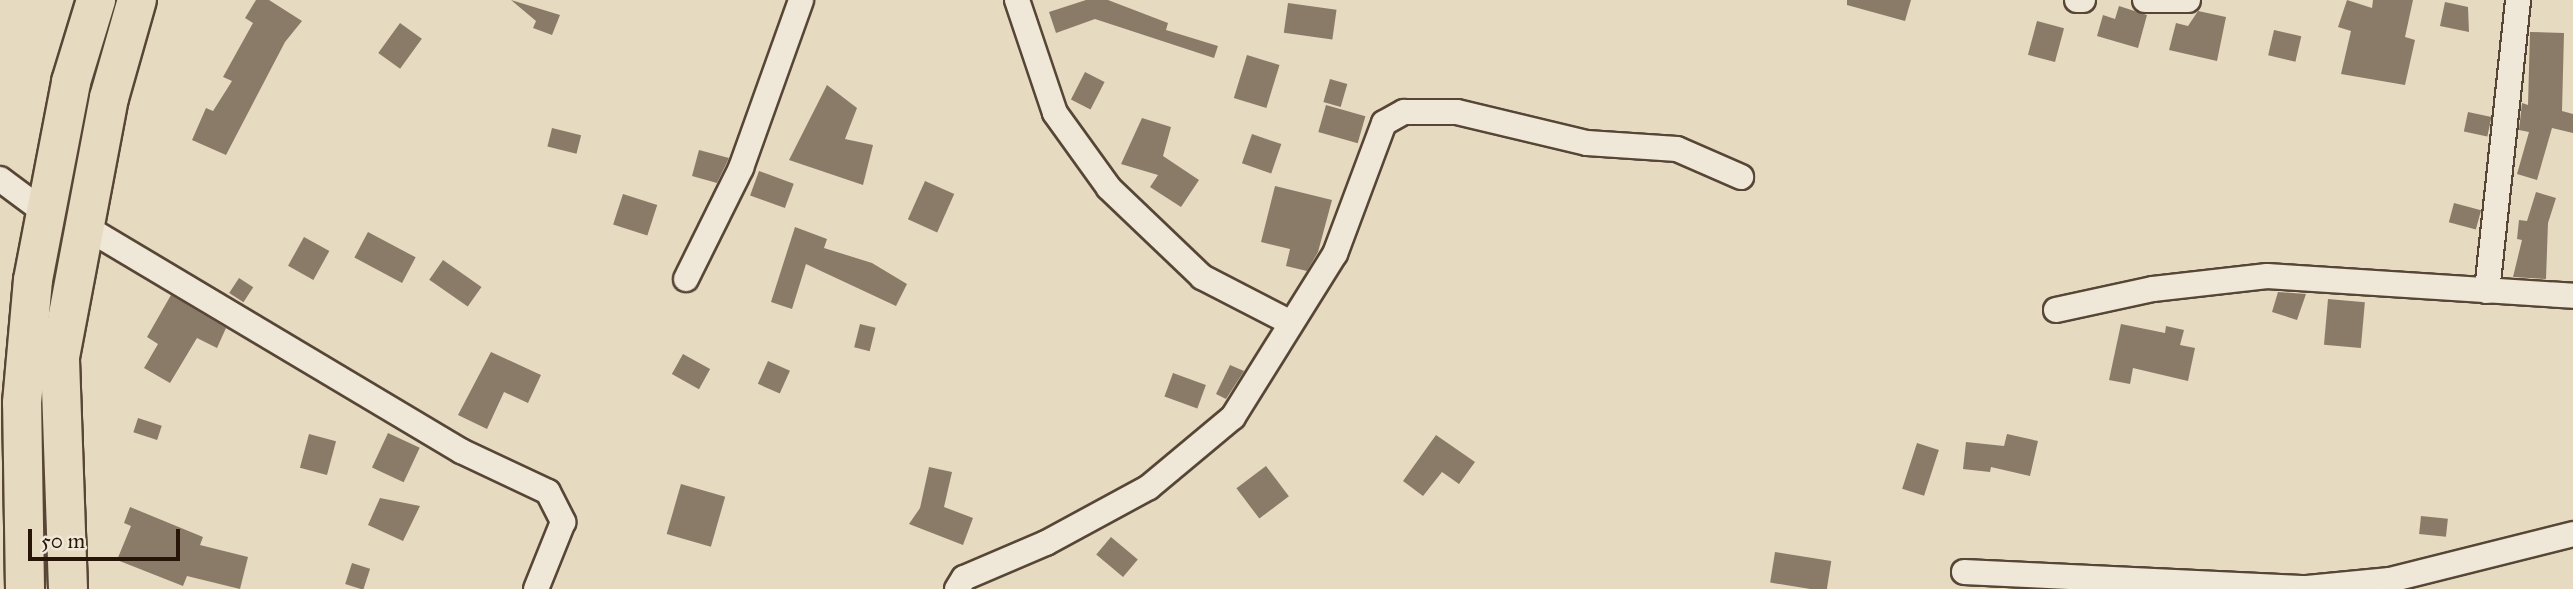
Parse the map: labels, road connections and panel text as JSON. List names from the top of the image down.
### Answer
{
  "scale_bar": "50 m"
}
